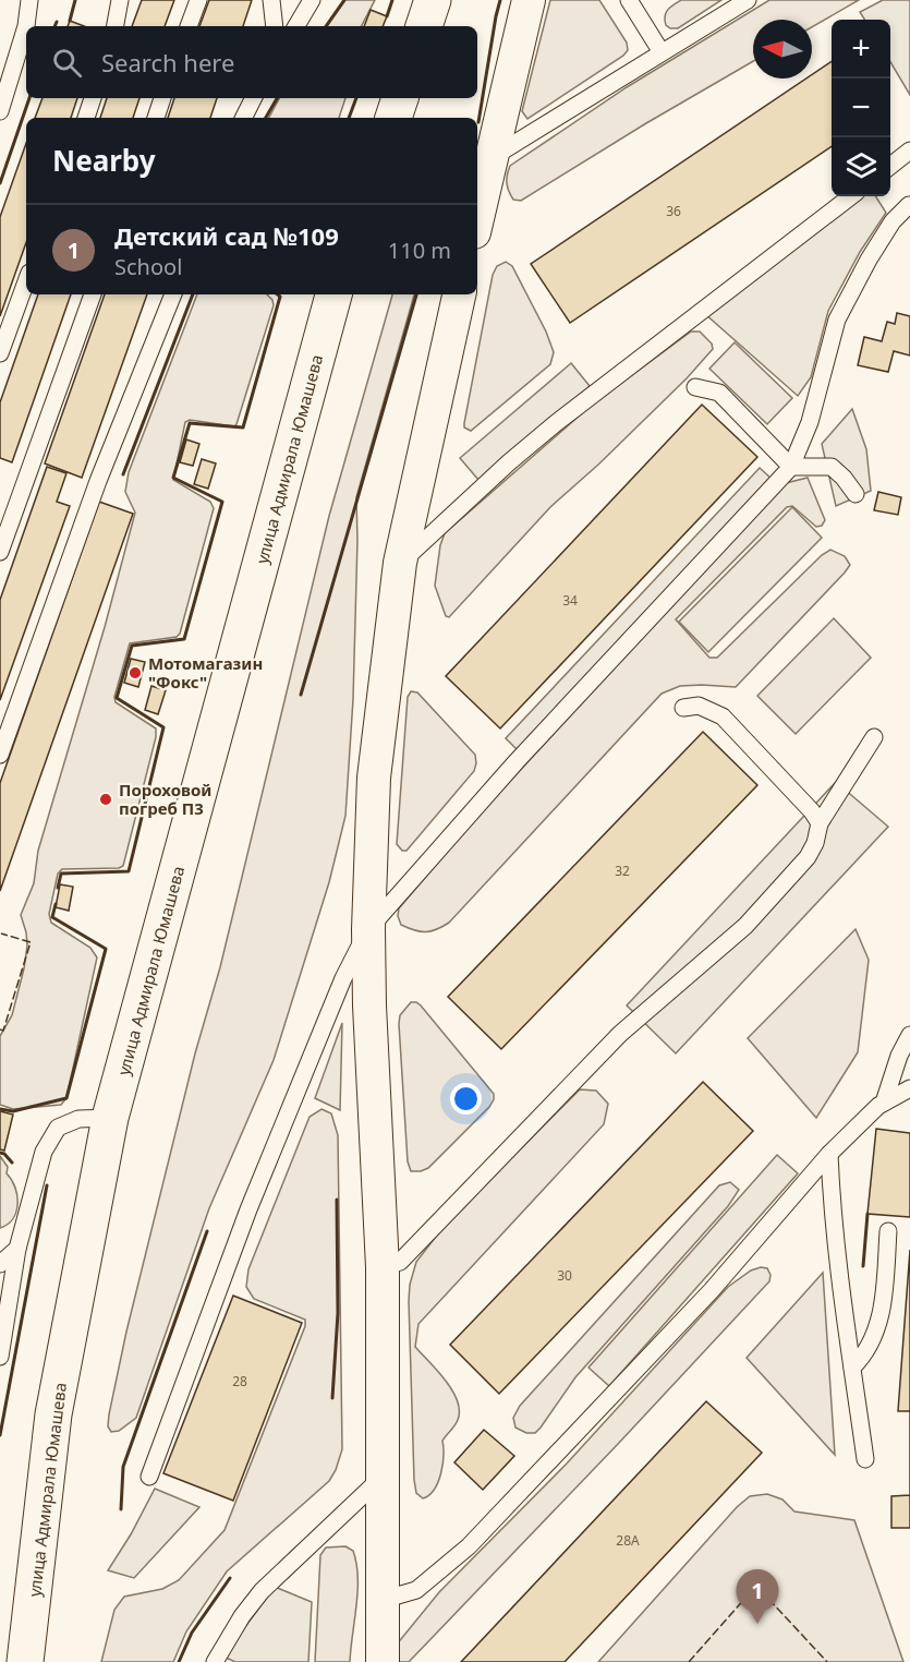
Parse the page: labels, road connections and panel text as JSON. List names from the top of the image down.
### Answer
{
  "streets": {
    "main road": ["улица Адмирала Юмашева"]
  },
  "places": ["Мотомагазин \"Фокс\"", "Пороховой погреб П3"],
  "house_numbers": [
    "36",
    "34",
    "32",
    "30",
    "28",
    "28А"
  ],
  "north": "left",
  "page": {
    "map_buttons": ["+", "−"],
    "search": "Search here",
    "heading": "Nearby",
    "list": [
      {
        "mark": "1",
        "name": "Детский сад №109",
        "note": "School",
        "value": "110 m"
      }
    ],
    "pins": "1"
  }
}
